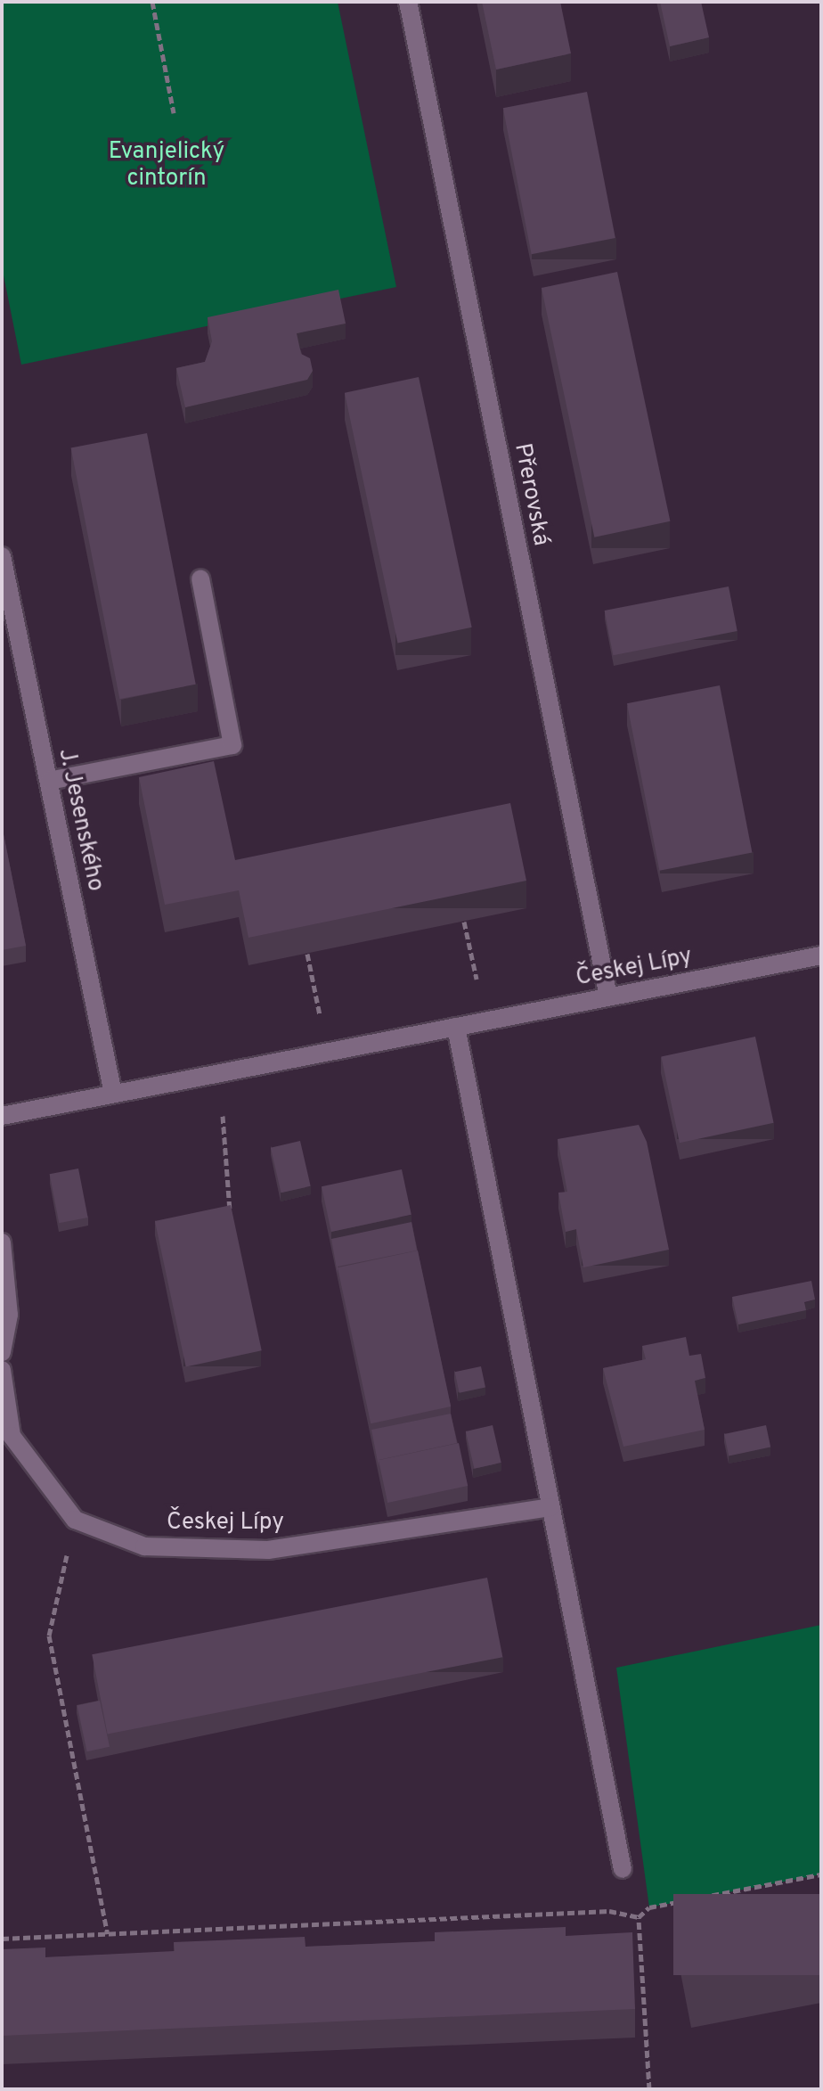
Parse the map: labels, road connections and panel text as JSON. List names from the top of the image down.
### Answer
{
  "streets": {
    "street": ["Přerovská", "J. Jesenského", "Českej Lípy"]
  },
  "crossings": [
    ["Přerovská", "Českej Lípy"],
    ["J. Jesenského", "Českej Lípy"]
  ],
  "parks": ["Evanjelický cintorín"]
}
